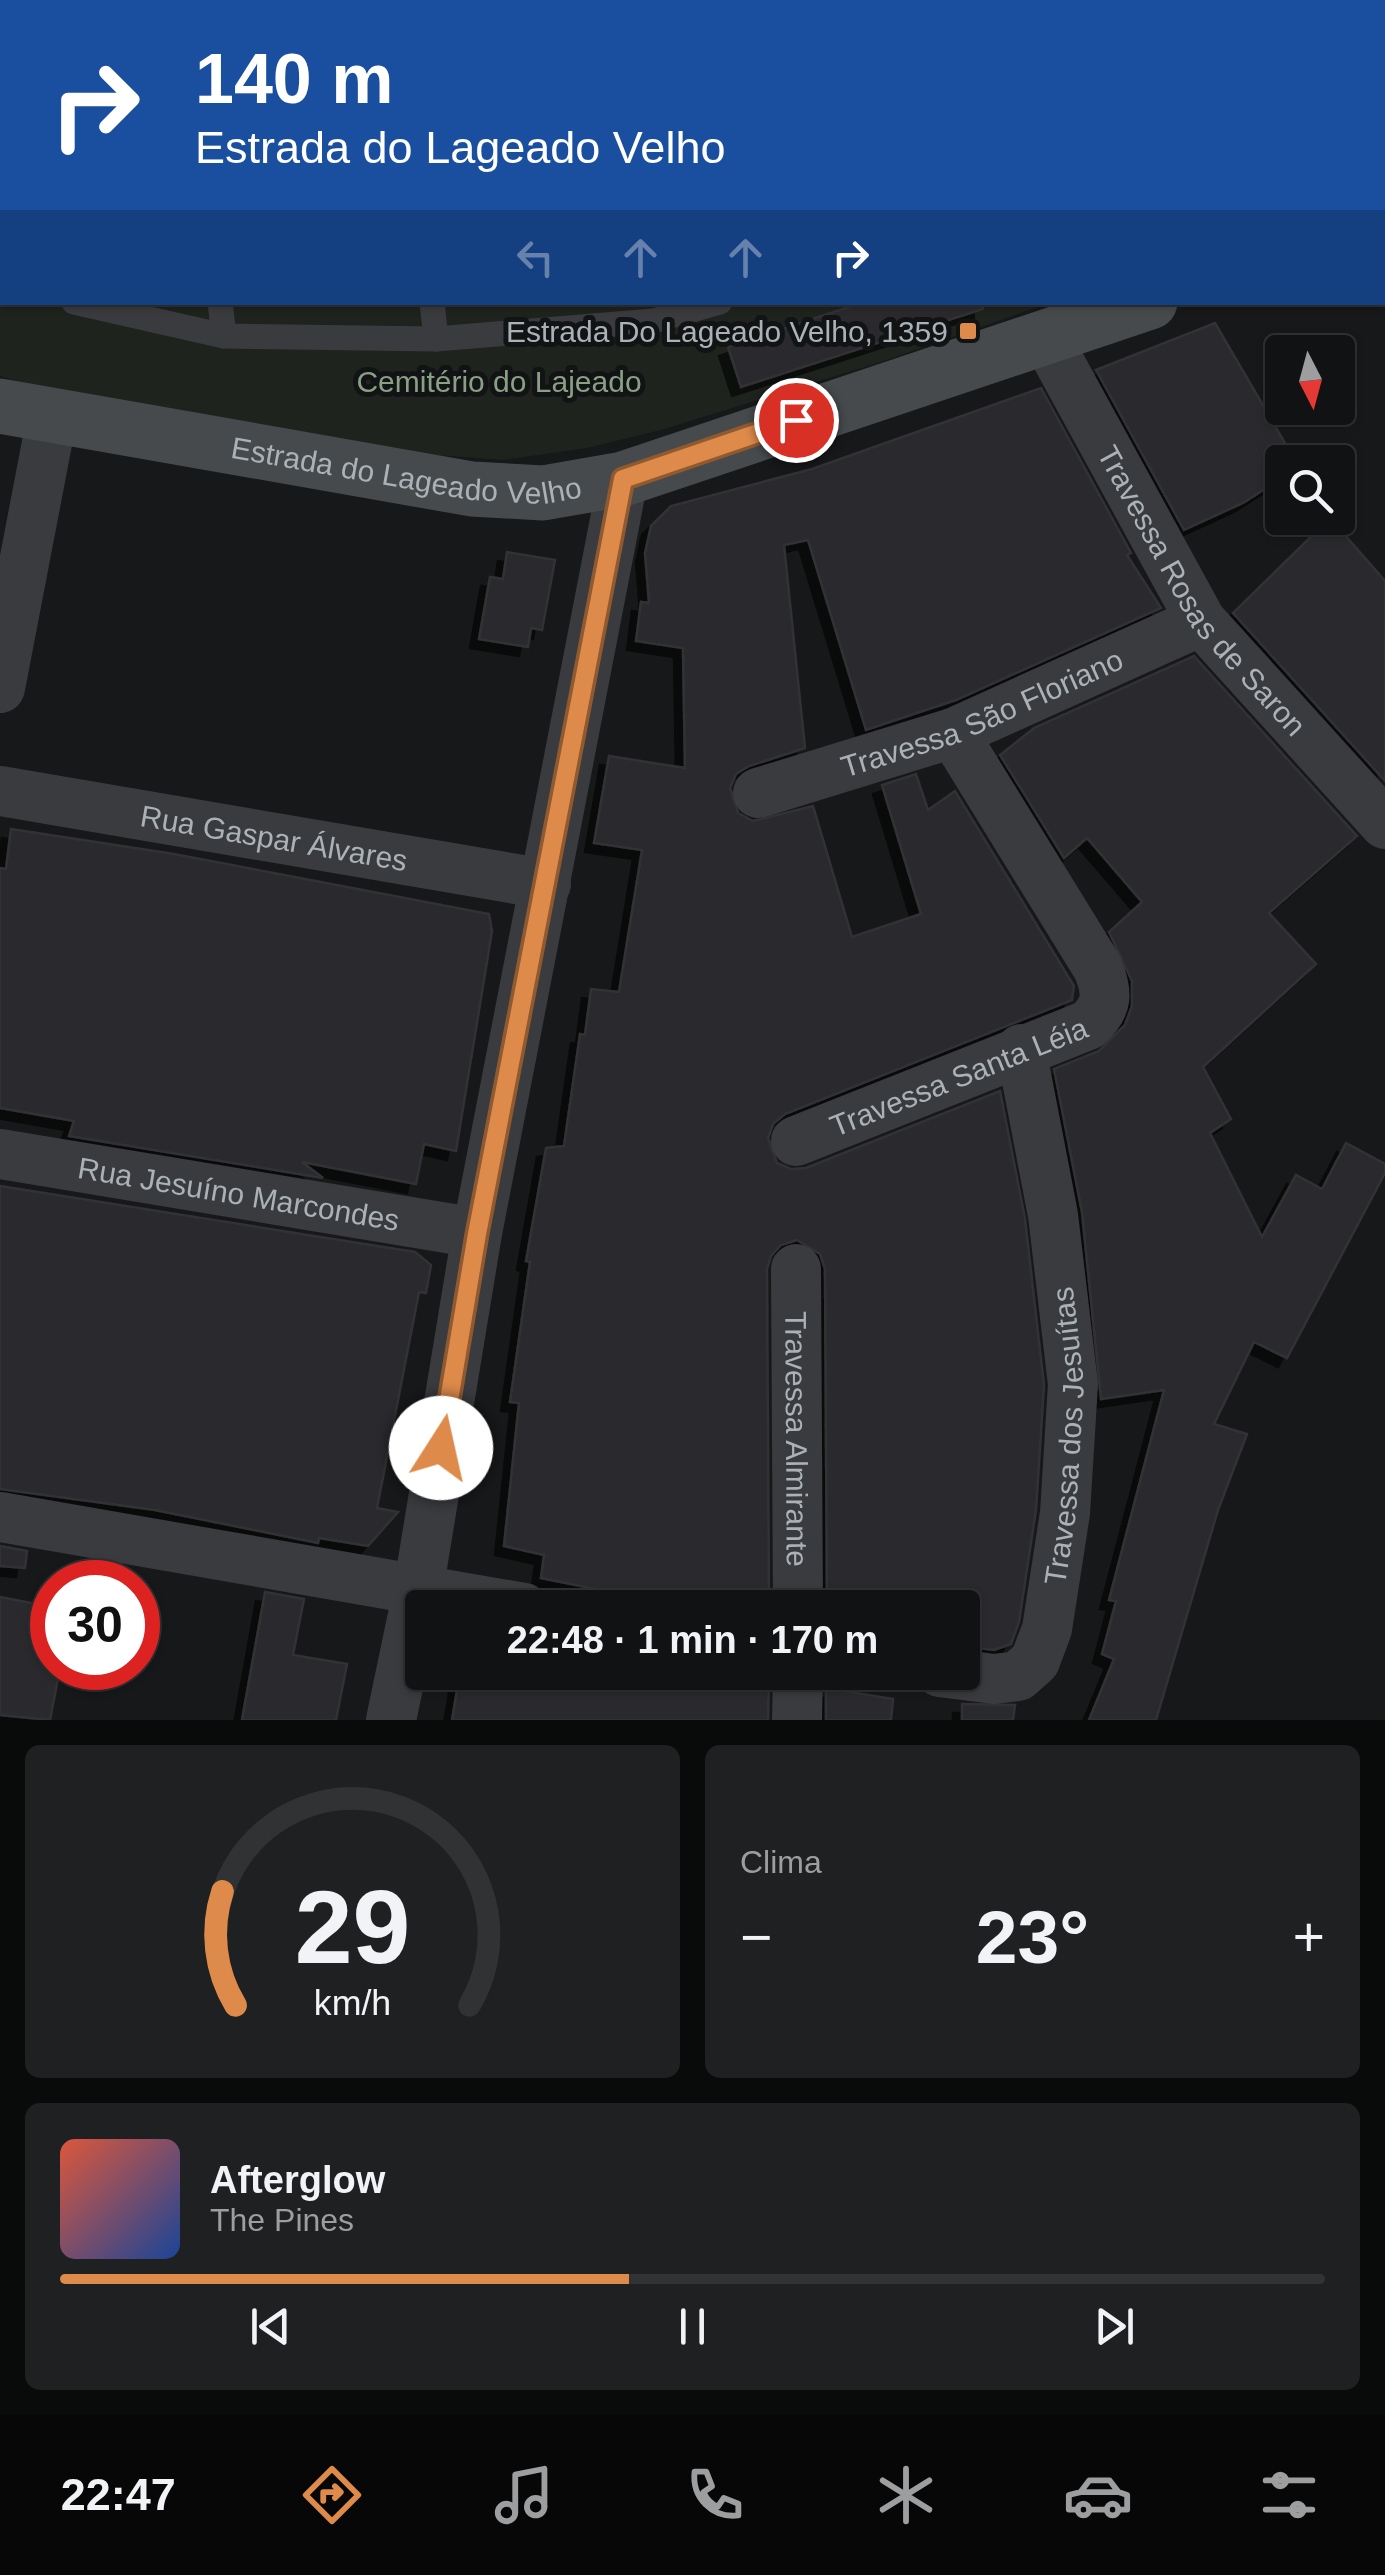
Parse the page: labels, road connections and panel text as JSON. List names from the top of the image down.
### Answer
{
  "streets": {
    "main road": ["Estrada do Lageado Velho"],
    "street": [
      "Travessa Rosas de Saron",
      "Travessa São Floriano",
      "Rua Gaspar Álvares",
      "Travessa Santa Léia",
      "Rua Jesuíno Marcondes",
      "Travessa dos Jesuítas",
      "Travessa Almirante"
    ]
  },
  "crossings": [
    ["Estrada do Lageado Velho", "Travessa Rosas de Saron"],
    ["Travessa Rosas de Saron", "Travessa São Floriano"],
    ["Travessa São Floriano", "Travessa Santa Léia"],
    ["Travessa Santa Léia", "Travessa dos Jesuítas"]
  ],
  "parks": ["Cemitério do Lajeado"],
  "places": {
    "transit": ["Estrada Do Lageado Velho, 1359"]
  },
  "north": "bottom",
  "page": {
    "turn": ["140 m", "Estrada do Lageado Velho"],
    "limit": "30",
    "trip": "22:48 · 1 min · 170 m",
    "tile": "Clima",
    "heat": ["−", "23°", "+"],
    "song": ["Afterglow", "The Pines"],
    "tabs": "22:47",
    "gauge": ["29", "km/h"]
  }
}
